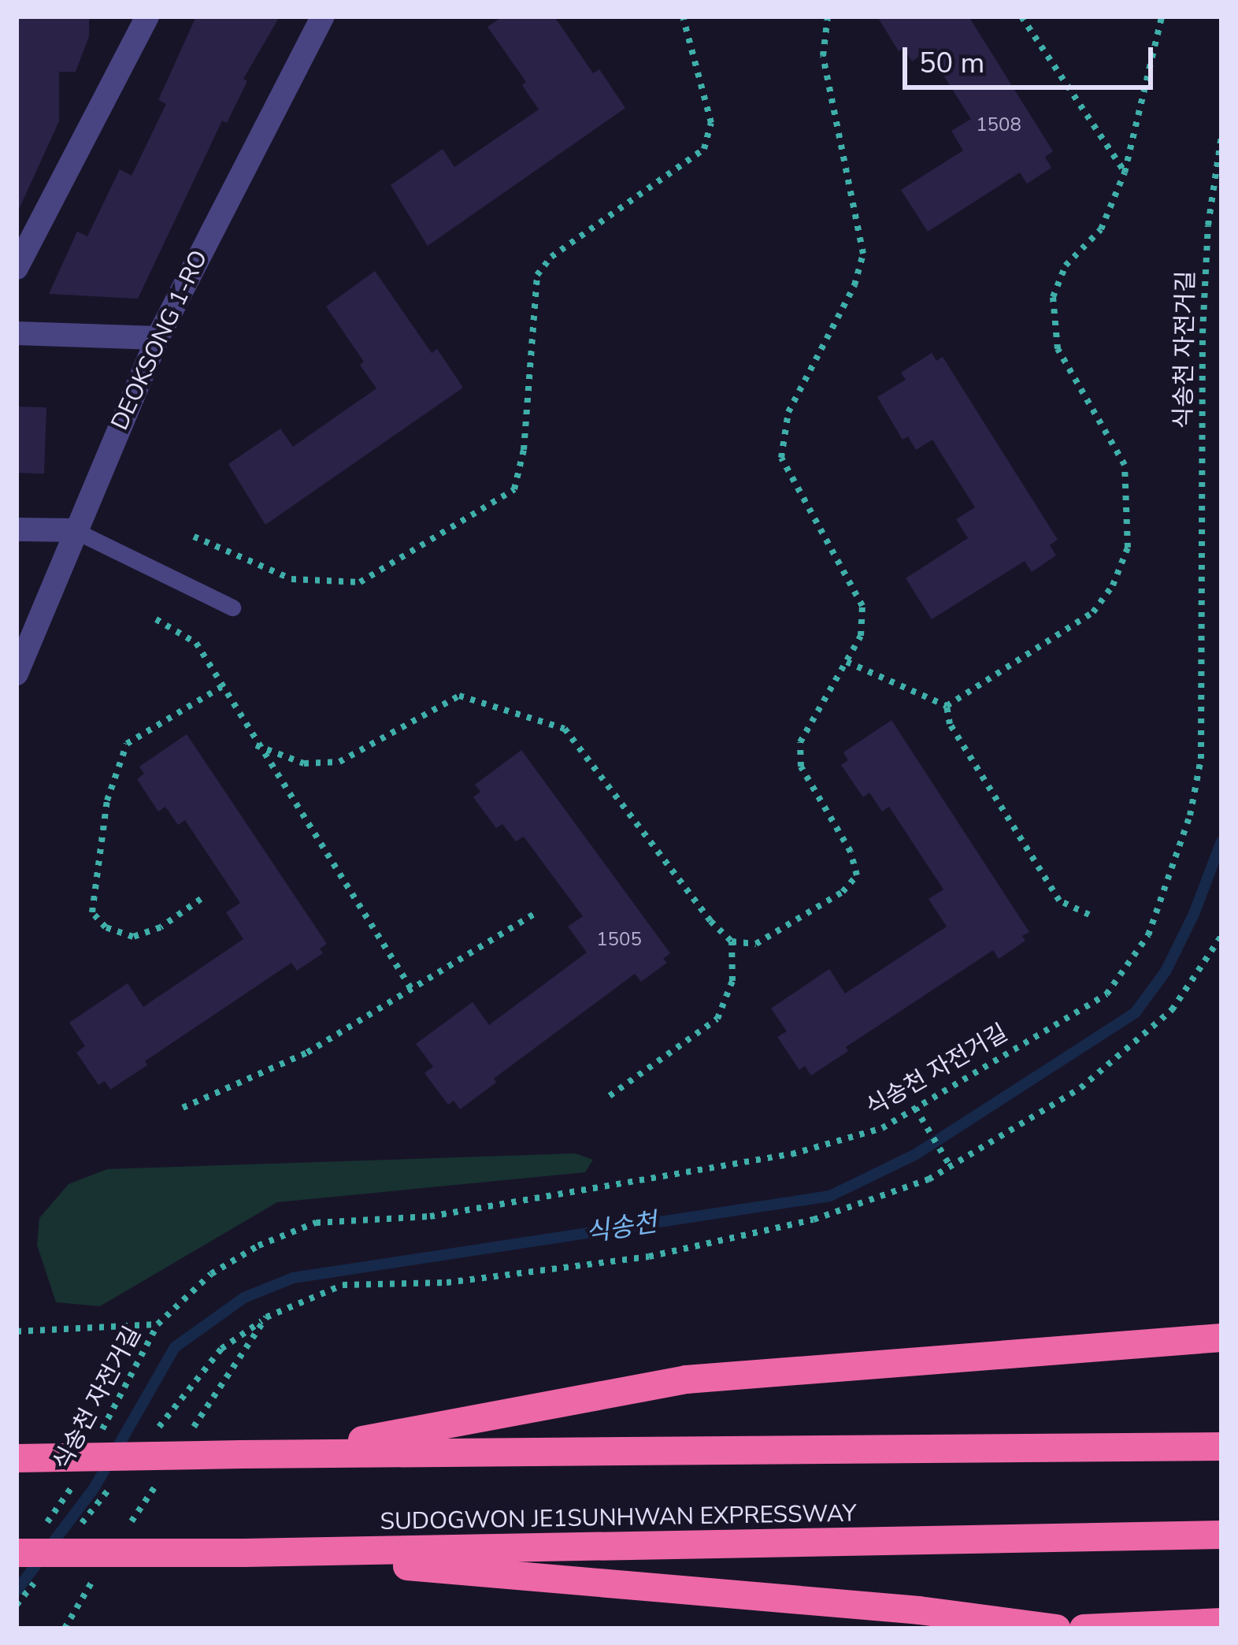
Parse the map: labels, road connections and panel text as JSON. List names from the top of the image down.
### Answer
{
  "streets": {
    "highway": ["SUDOGWON JE1SUNHWAN EXPRESSWAY"],
    "street": ["DEOKSONG 1-RO"],
    "path": ["식송천 자전거길"]
  },
  "water": ["식송천"],
  "house_numbers": ["1508", "1505"],
  "scale_bar": "50 m"
}
